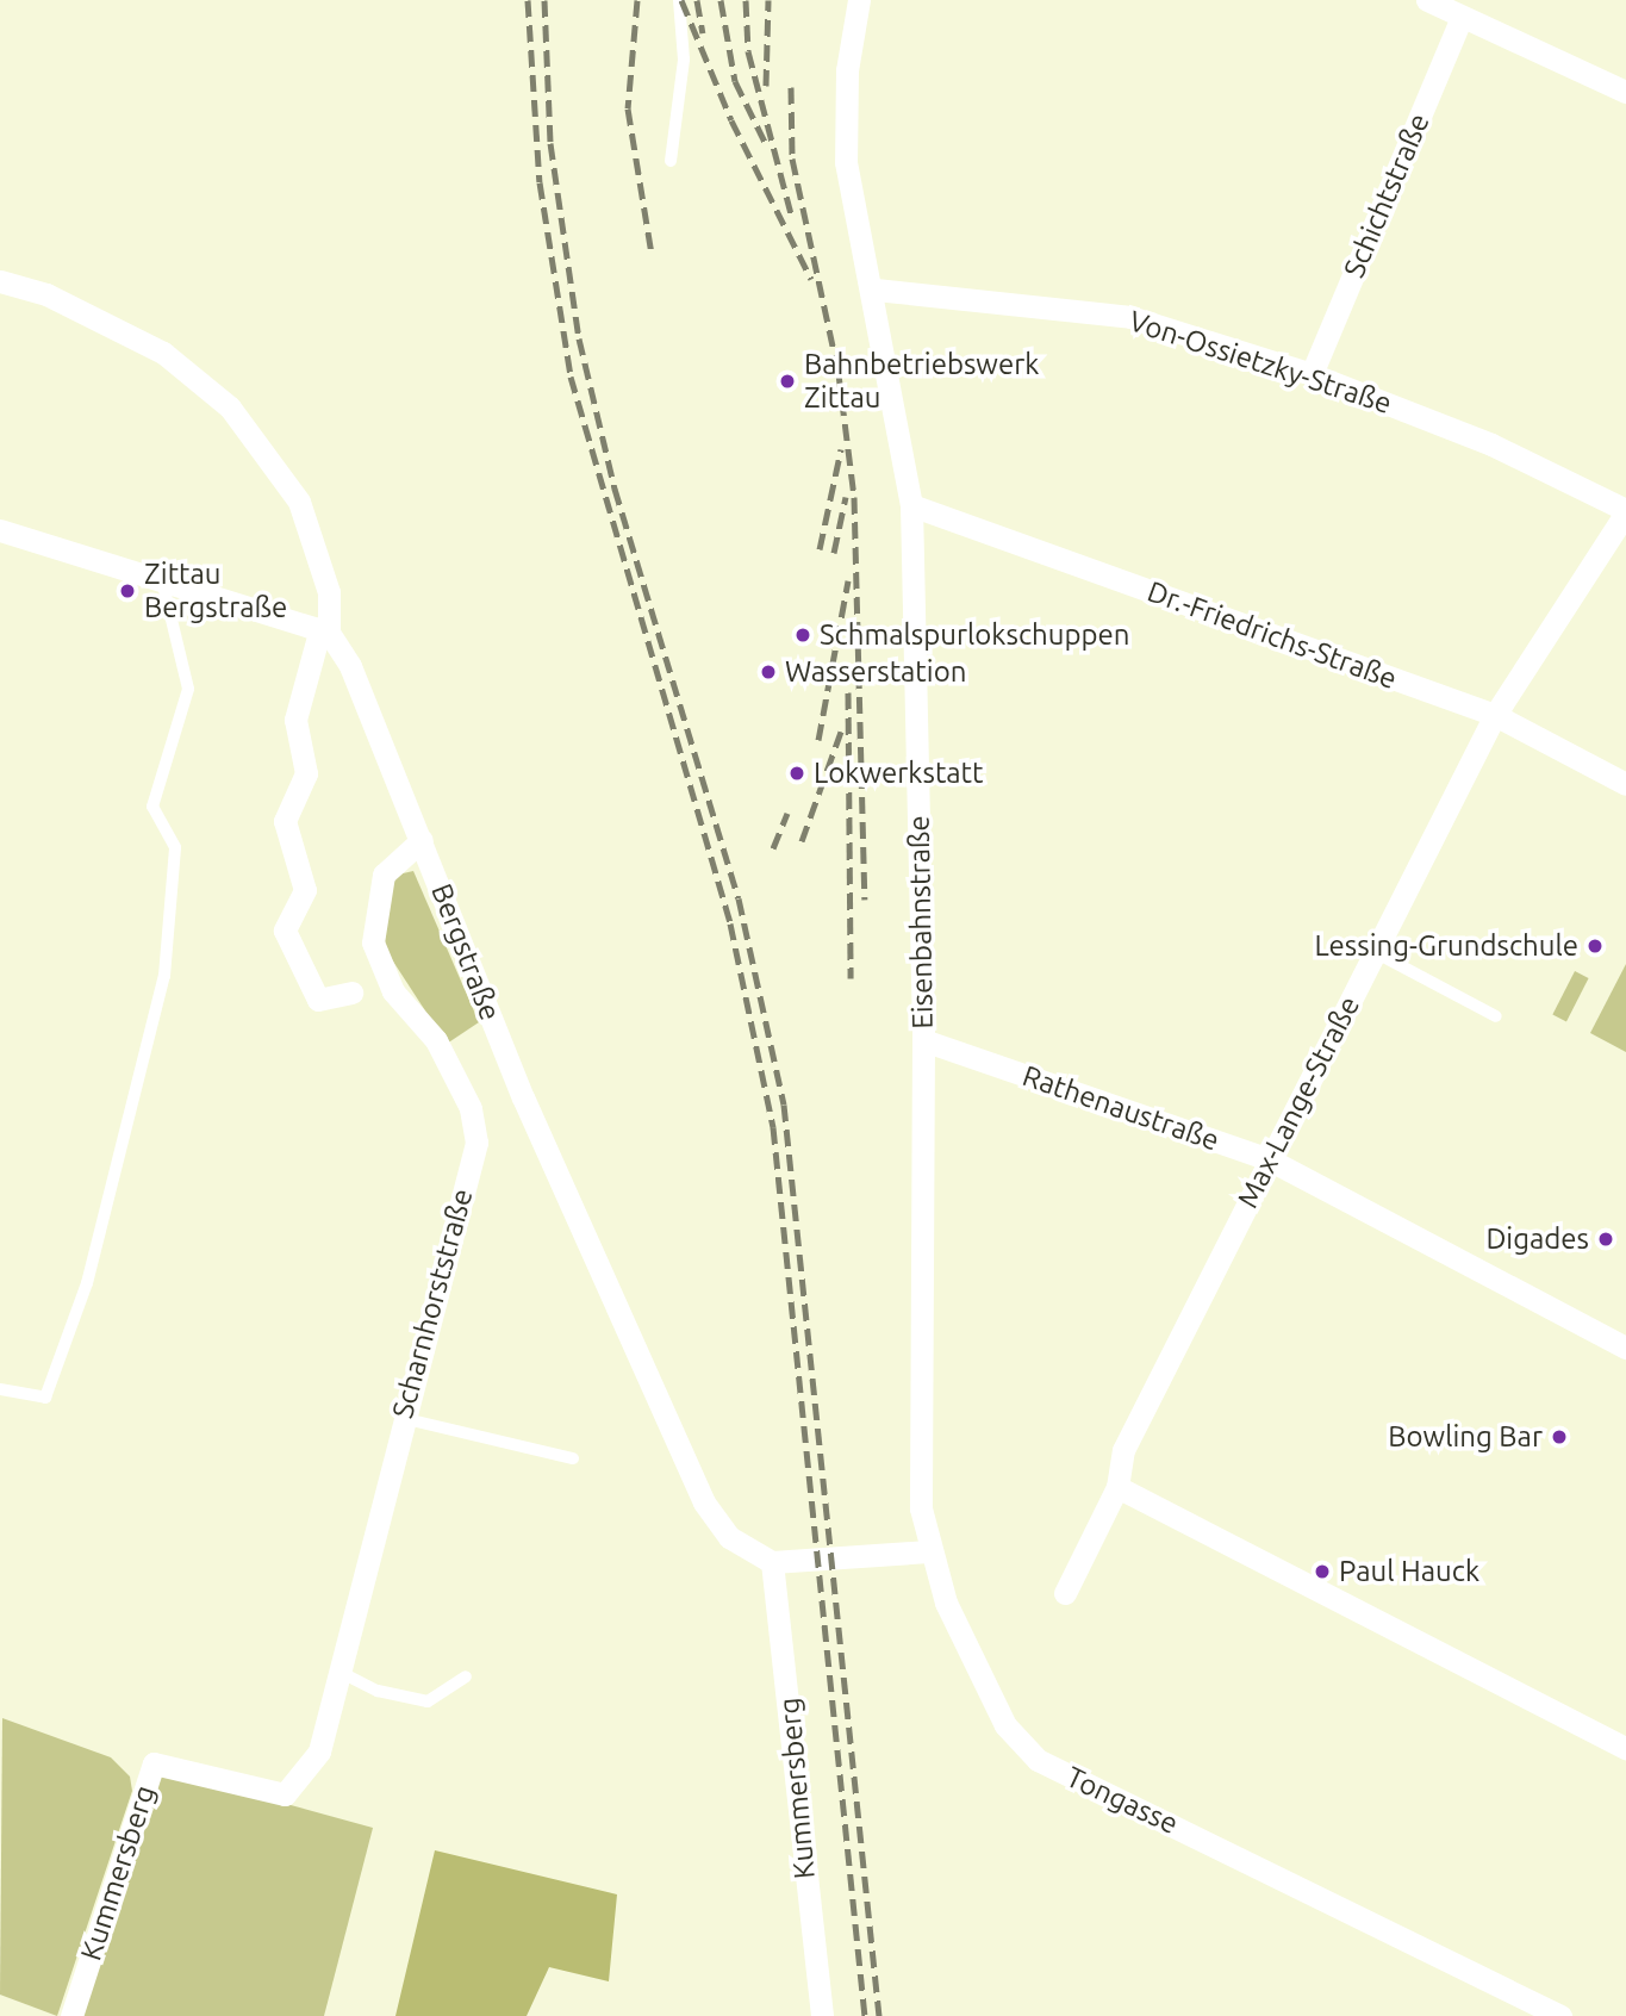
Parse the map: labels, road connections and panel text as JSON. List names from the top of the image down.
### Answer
{
  "streets": {
    "street": [
      "Schichtstraße",
      "Von-Ossietzky-Straße",
      "Dr.-Friedrichs-Straße",
      "Eisenbahnstraße",
      "Bergstraße",
      "Max-Lange-Straße",
      "Rathenaustraße",
      "Scharnhorststraße",
      "Kummersberg",
      "Tongasse"
    ]
  },
  "crossings": [
    ["Schichtstraße", "Von-Ossietzky-Straße"],
    ["Von-Ossietzky-Straße", "Eisenbahnstraße"],
    ["Von-Ossietzky-Straße", "Max-Lange-Straße"],
    ["Dr.-Friedrichs-Straße", "Eisenbahnstraße"],
    ["Dr.-Friedrichs-Straße", "Max-Lange-Straße"],
    ["Eisenbahnstraße", "Rathenaustraße"],
    ["Eisenbahnstraße", "Tongasse"],
    ["Bergstraße", "Scharnhorststraße"],
    ["Bergstraße", "Kummersberg"],
    ["Max-Lange-Straße", "Rathenaustraße"],
    ["Scharnhorststraße", "Kummersberg"]
  ],
  "places": [
    "Bahnbetriebswerk Zittau",
    "Zittau Bergstraße",
    "Schmalspurlokschuppen",
    "Wasserstation",
    "Lokwerkstatt",
    "Lessing-Grundschule",
    "Digades",
    "Bowling Bar",
    "Paul Hauck"
  ]
}
